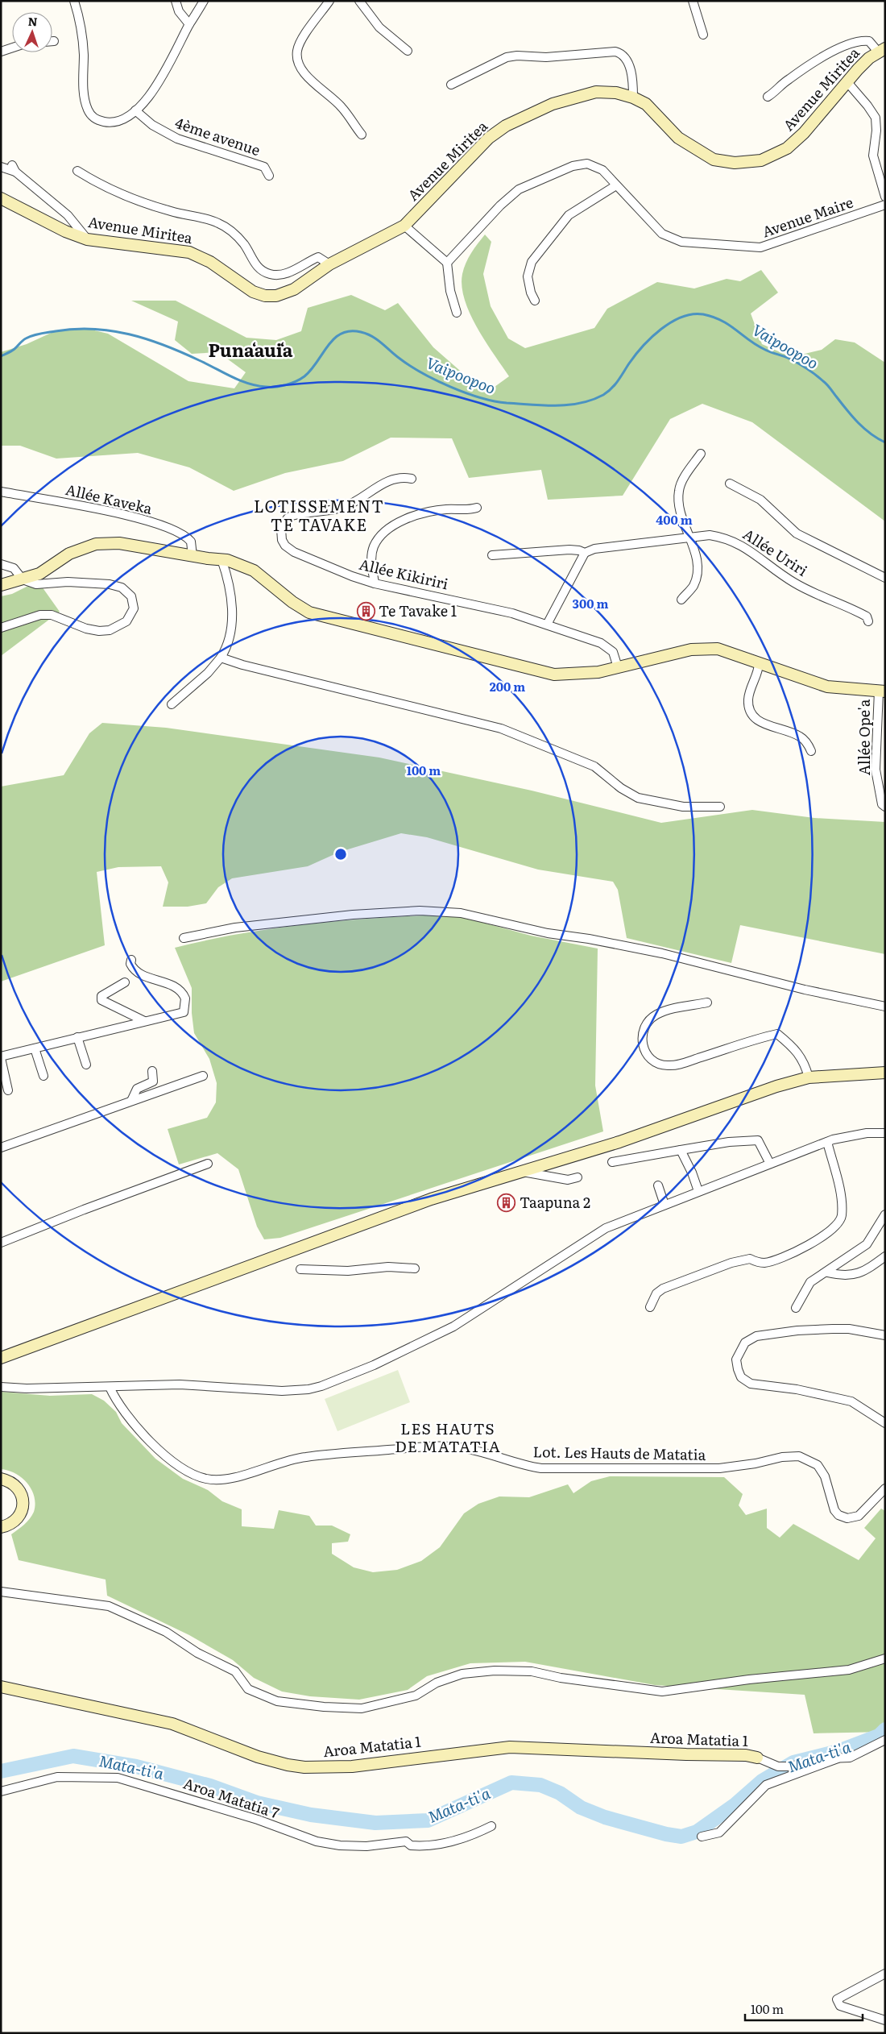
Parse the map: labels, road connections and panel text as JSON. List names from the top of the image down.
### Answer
{
  "streets": {
    "main road": ["Avenue Miritea", "Aroa Matatia 1"],
    "street": [
      "4ème avenue",
      "Avenue Maire",
      "Allée Kaveka",
      "Allée Uriri",
      "Allée Kikiriri",
      "Allée Ope'a",
      "Lot. Les Hauts de Matatia",
      "Aroa Matatia 7"
    ]
  },
  "districts": ["Punaʻauiʻa", "LOTISSEMENT TE TAVAKE", "LES HAUTS DE MATATIA"],
  "water": ["Vaipoopoo", "Mata-ti'a"],
  "places": {
    "building": ["Te Tavake 1", "Taapuna 2"]
  },
  "scale_bar": "100 m",
  "north": "top",
  "rings": [
    "400 m",
    "300 m",
    "200 m",
    "100 m"
  ]
}
